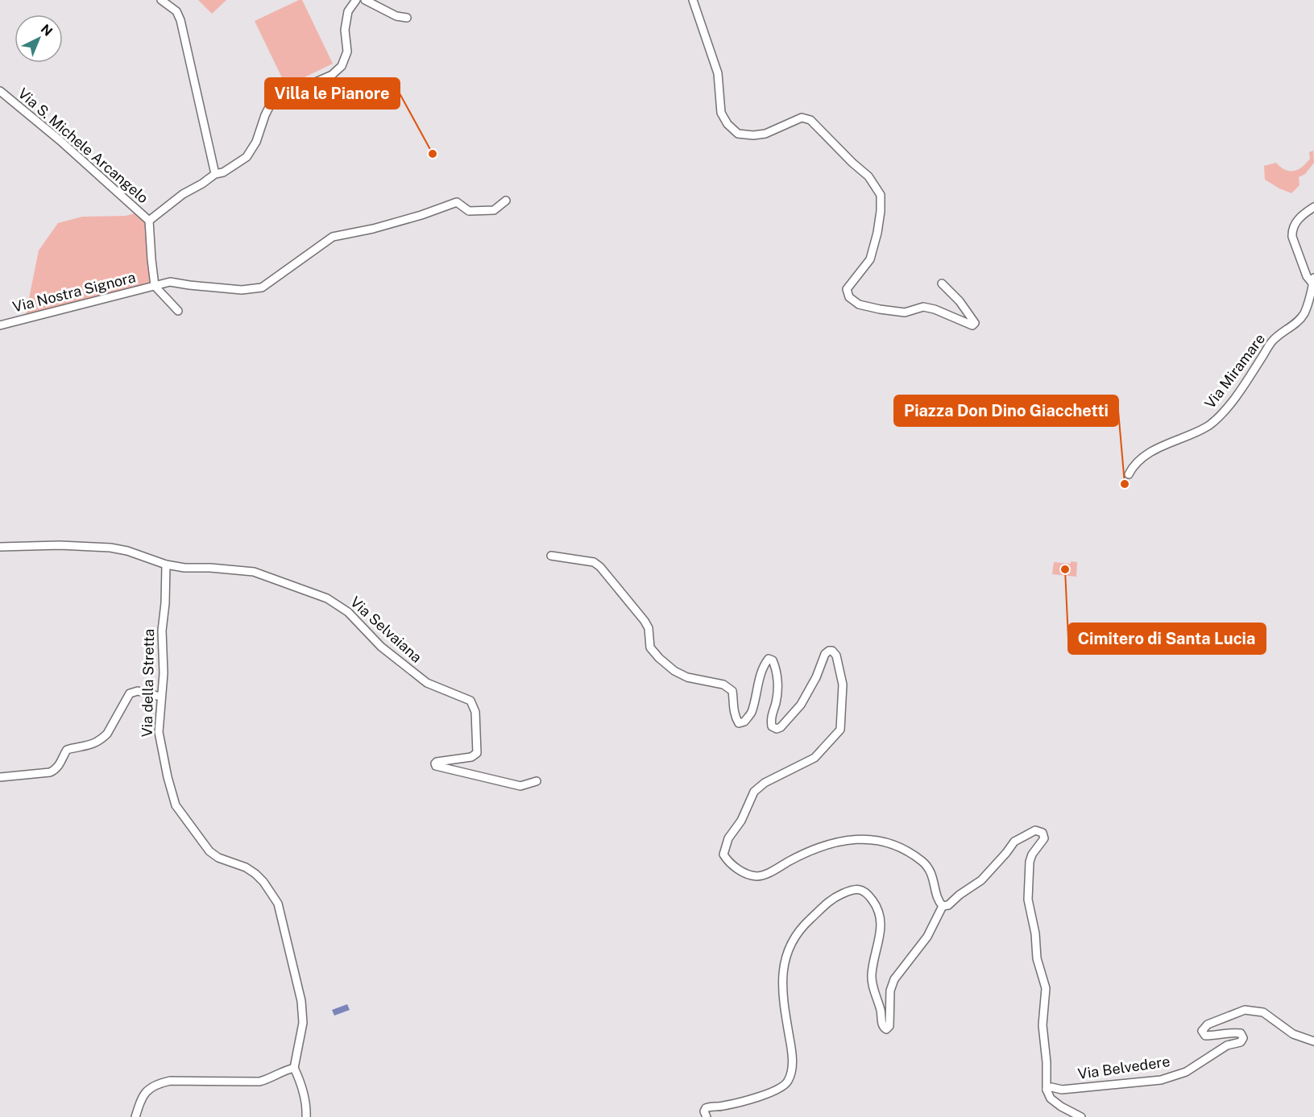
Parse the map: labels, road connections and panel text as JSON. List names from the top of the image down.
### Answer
{
  "streets": {
    "street": [
      "Via S. Michele Arcangelo",
      "Via Nostra Signora",
      "Via Miramare",
      "Via Selvaiana",
      "Via della Stretta",
      "Via Belvedere"
    ]
  },
  "crossings": [
    ["Via Selvaiana", "Via della Stretta"]
  ],
  "places": ["Villa le Pianore", "Piazza Don Dino Giacchetti", "Cimitero di Santa Lucia"],
  "north": "top right"
}
